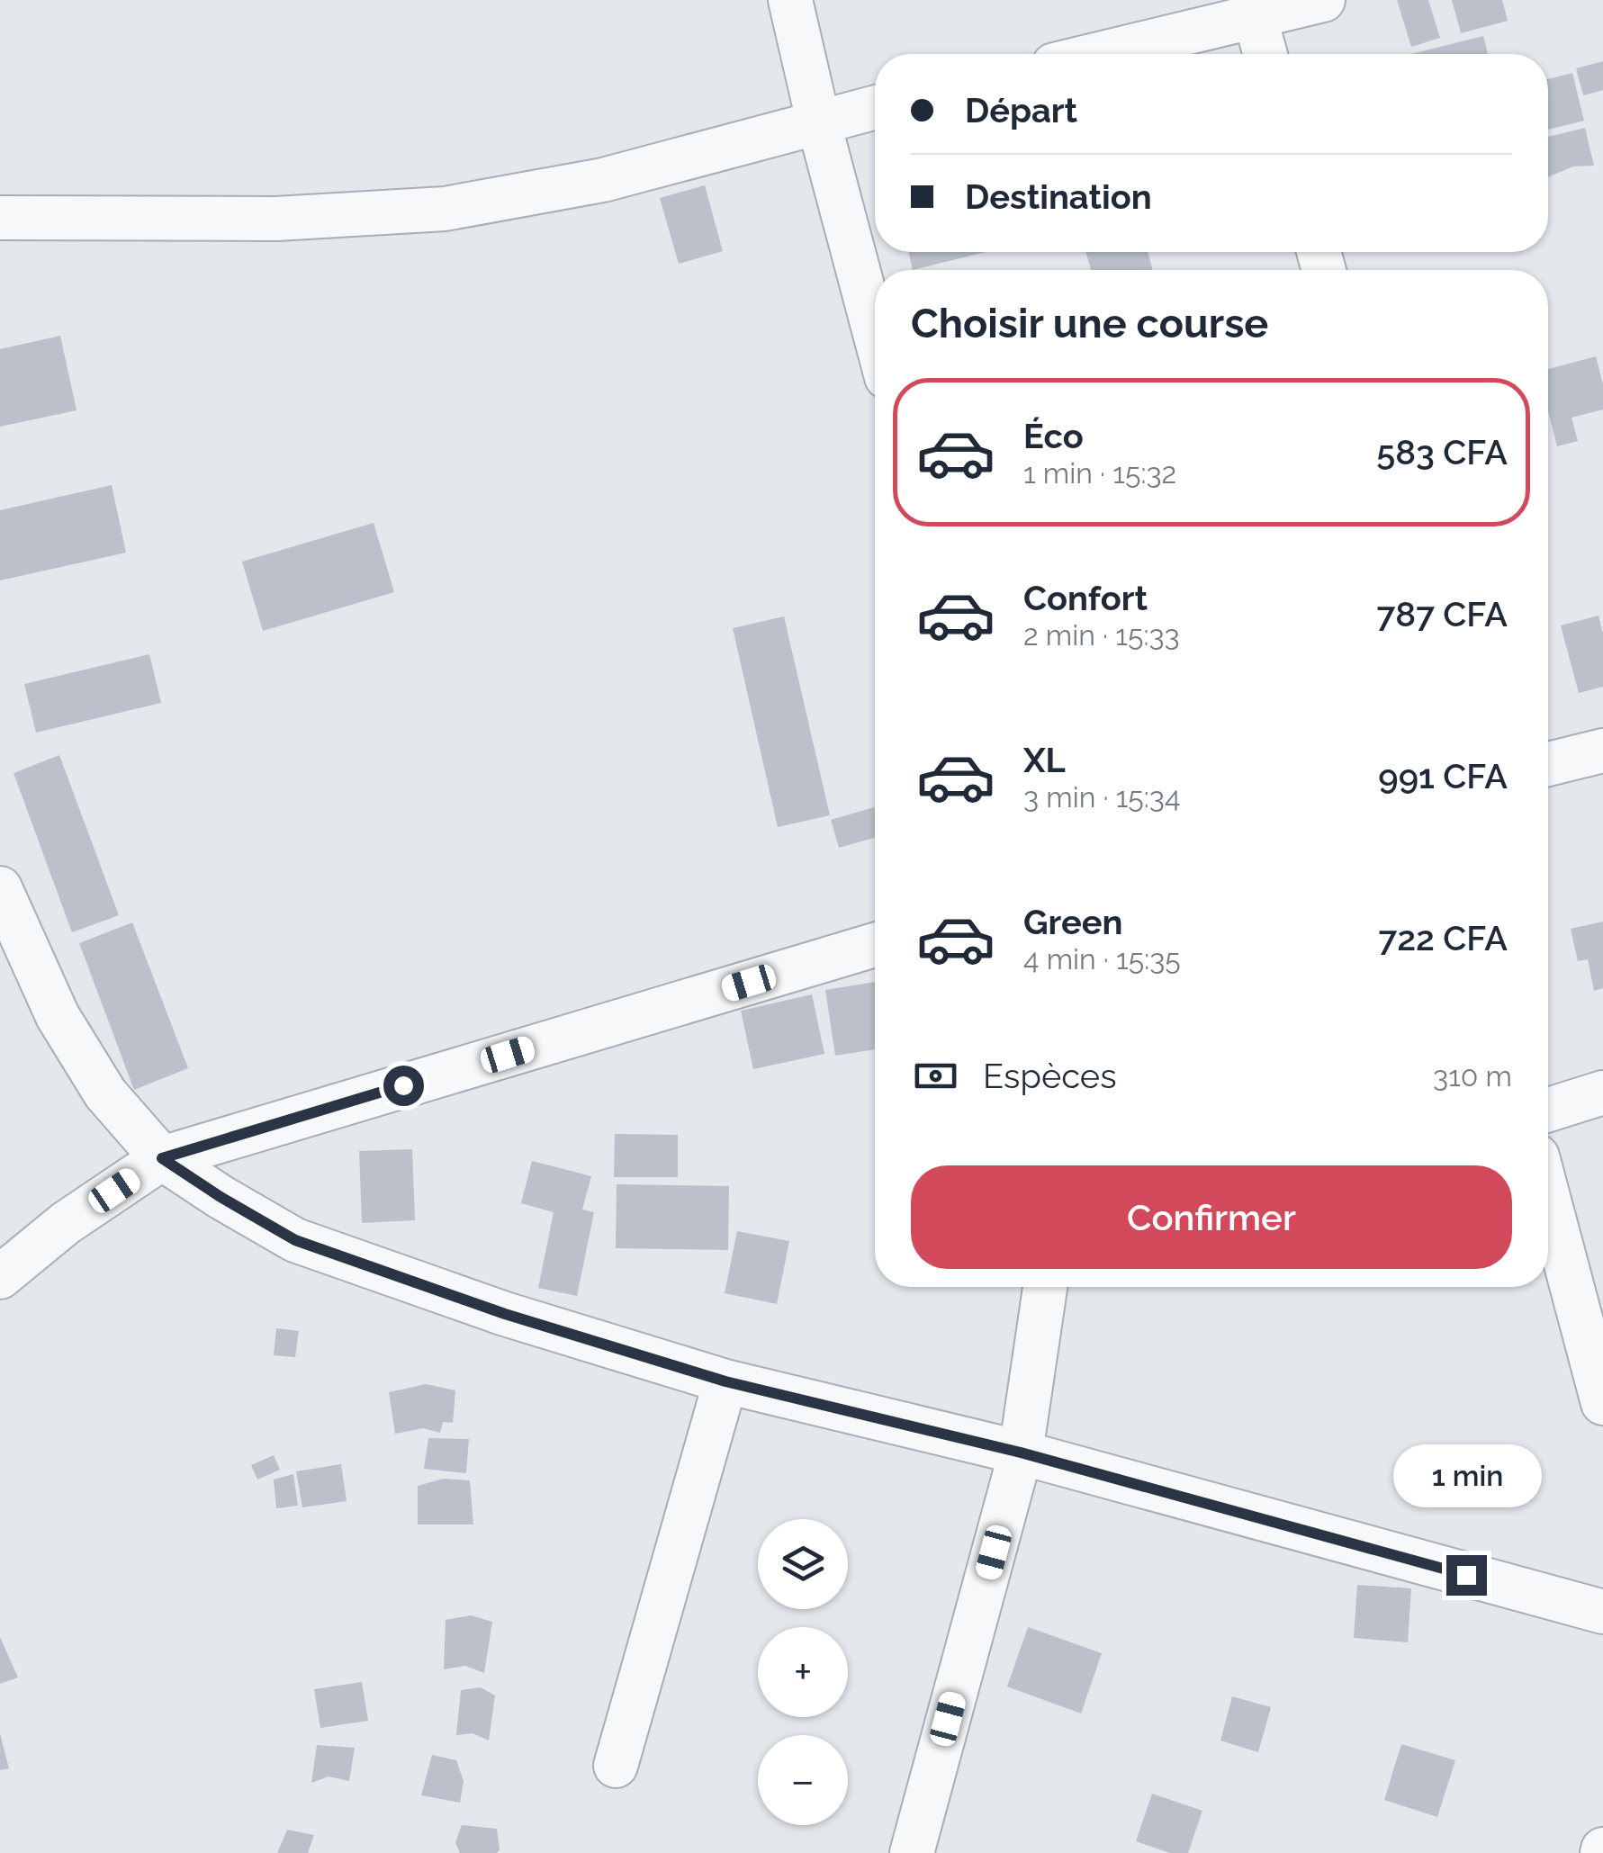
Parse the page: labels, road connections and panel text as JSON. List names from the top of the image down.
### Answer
{
  "page": {
    "banner": ["Départ", "Destination"],
    "heading": "Choisir une course",
    "list": [
      {
        "name": "Éco",
        "note": "1 min · 15:32",
        "value": "583 CFA"
      },
      {
        "name": "Confort",
        "note": "2 min · 15:33",
        "value": "787 CFA"
      },
      {
        "name": "XL",
        "note": "3 min · 15:34",
        "value": "991 CFA"
      },
      {
        "name": "Green",
        "note": "4 min · 15:35",
        "value": "722 CFA"
      }
    ],
    "pay": ["Espèces", "310 m"],
    "buttons": "Confirmer",
    "bubble": "1 min",
    "map_buttons": ["+", "−"]
  }
}
